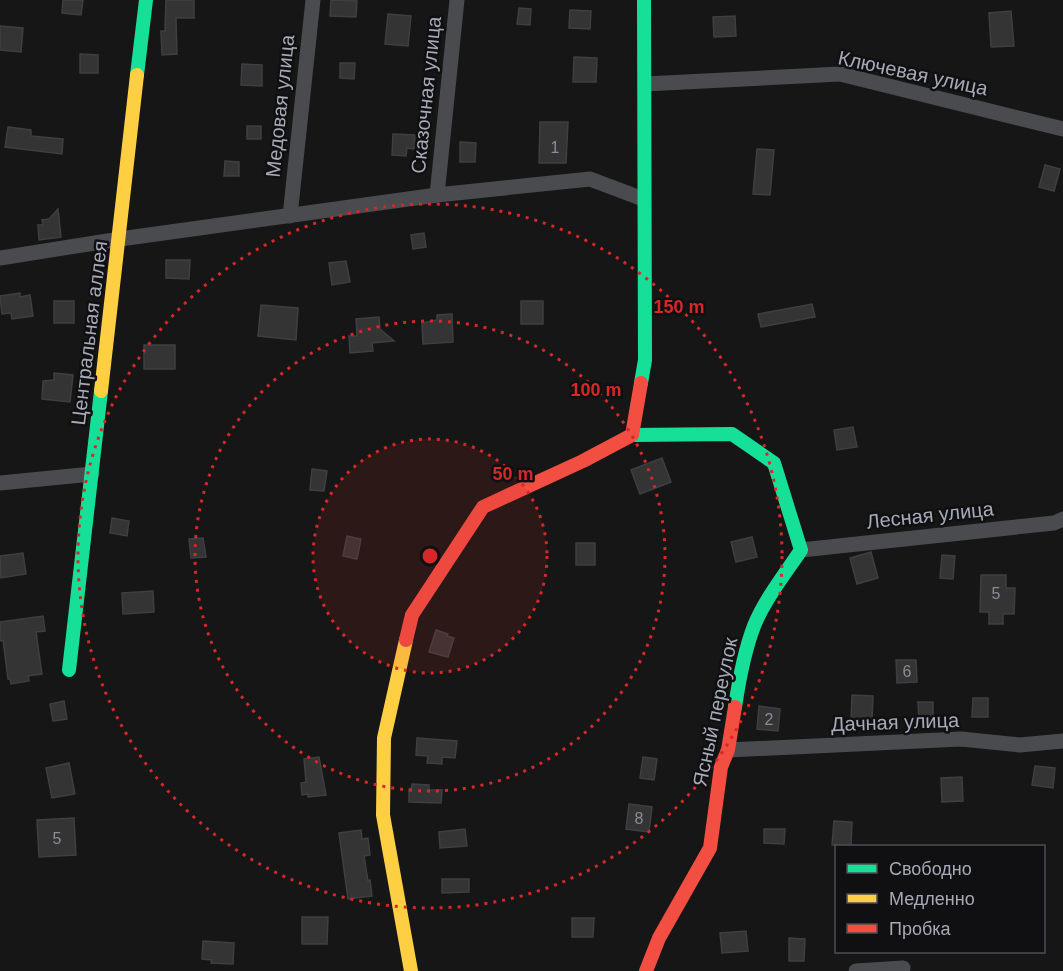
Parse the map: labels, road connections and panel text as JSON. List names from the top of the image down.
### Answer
{
  "streets": {
    "street": [
      "Ключевая улица",
      "Сказочная улица",
      "Медовая улица",
      "Центральная аллея",
      "Лесная улица",
      "Ясный переулок",
      "Дачная улица"
    ]
  },
  "crossings": [
    ["Лесная улица", "Ясный переулок"],
    ["Ясный переулок", "Дачная улица"]
  ],
  "house_numbers": [
    "1",
    "5",
    "6",
    "2",
    "8",
    "5"
  ],
  "legend": ["Свободно", "Медленно", "Пробка"],
  "rings": ["150 m", "100 m", "50 m"]
}
